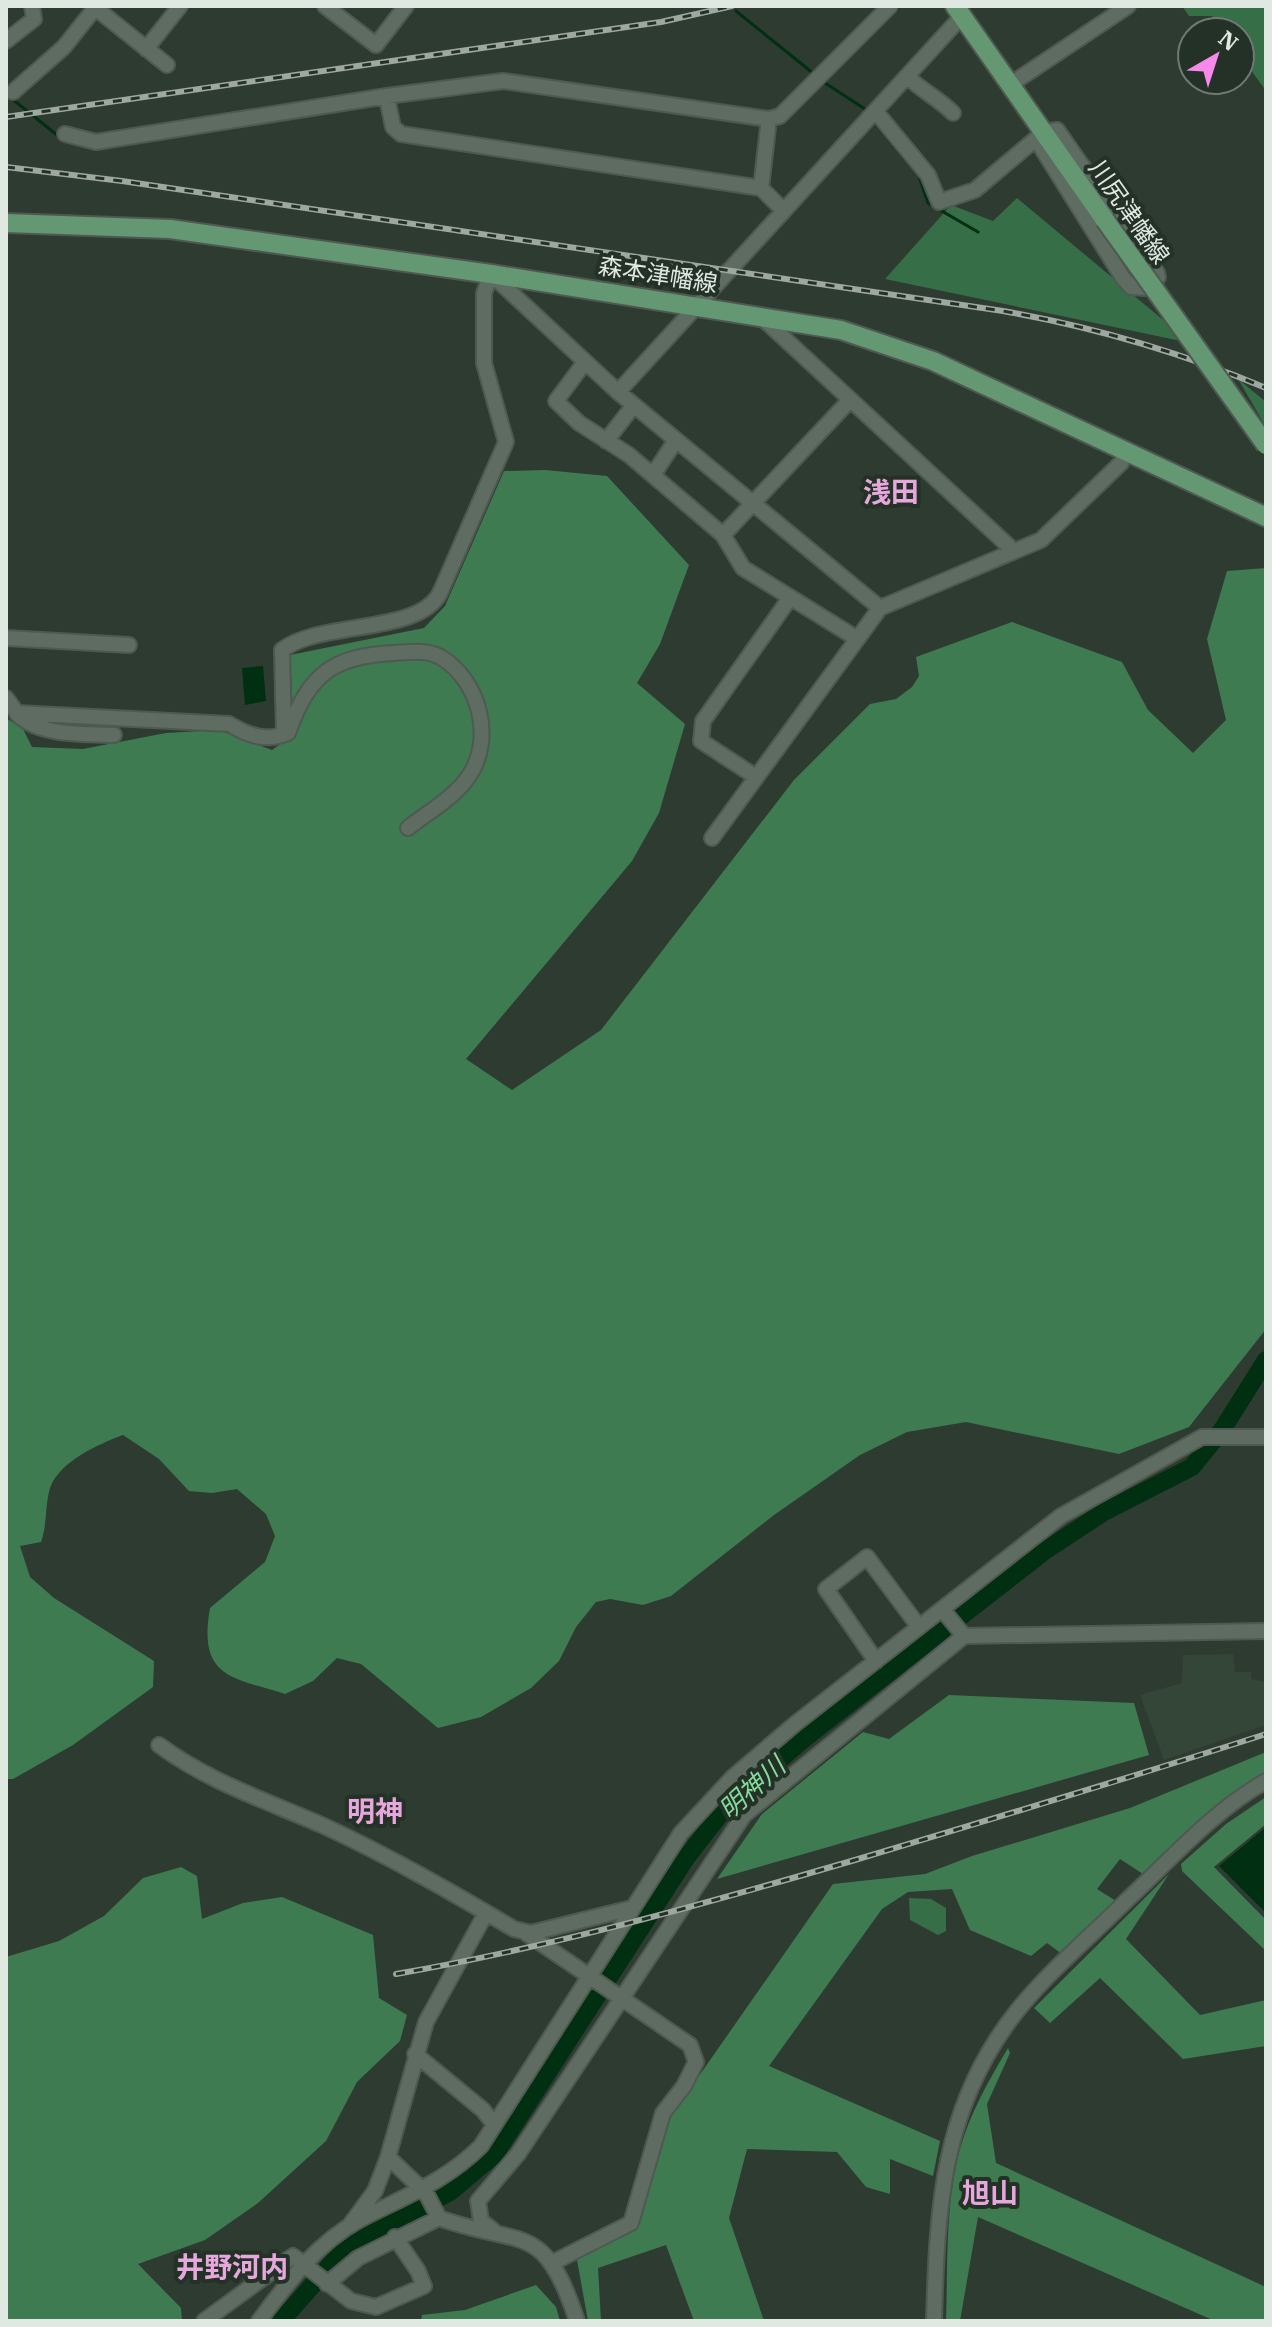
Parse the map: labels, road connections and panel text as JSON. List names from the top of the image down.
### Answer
{
  "streets": {
    "main road": ["川尻津幡線", "森本津幡線"]
  },
  "districts": [
    "浅田",
    "明神",
    "旭山",
    "井野河内"
  ],
  "water": ["明神川"],
  "north": "top right"
}
